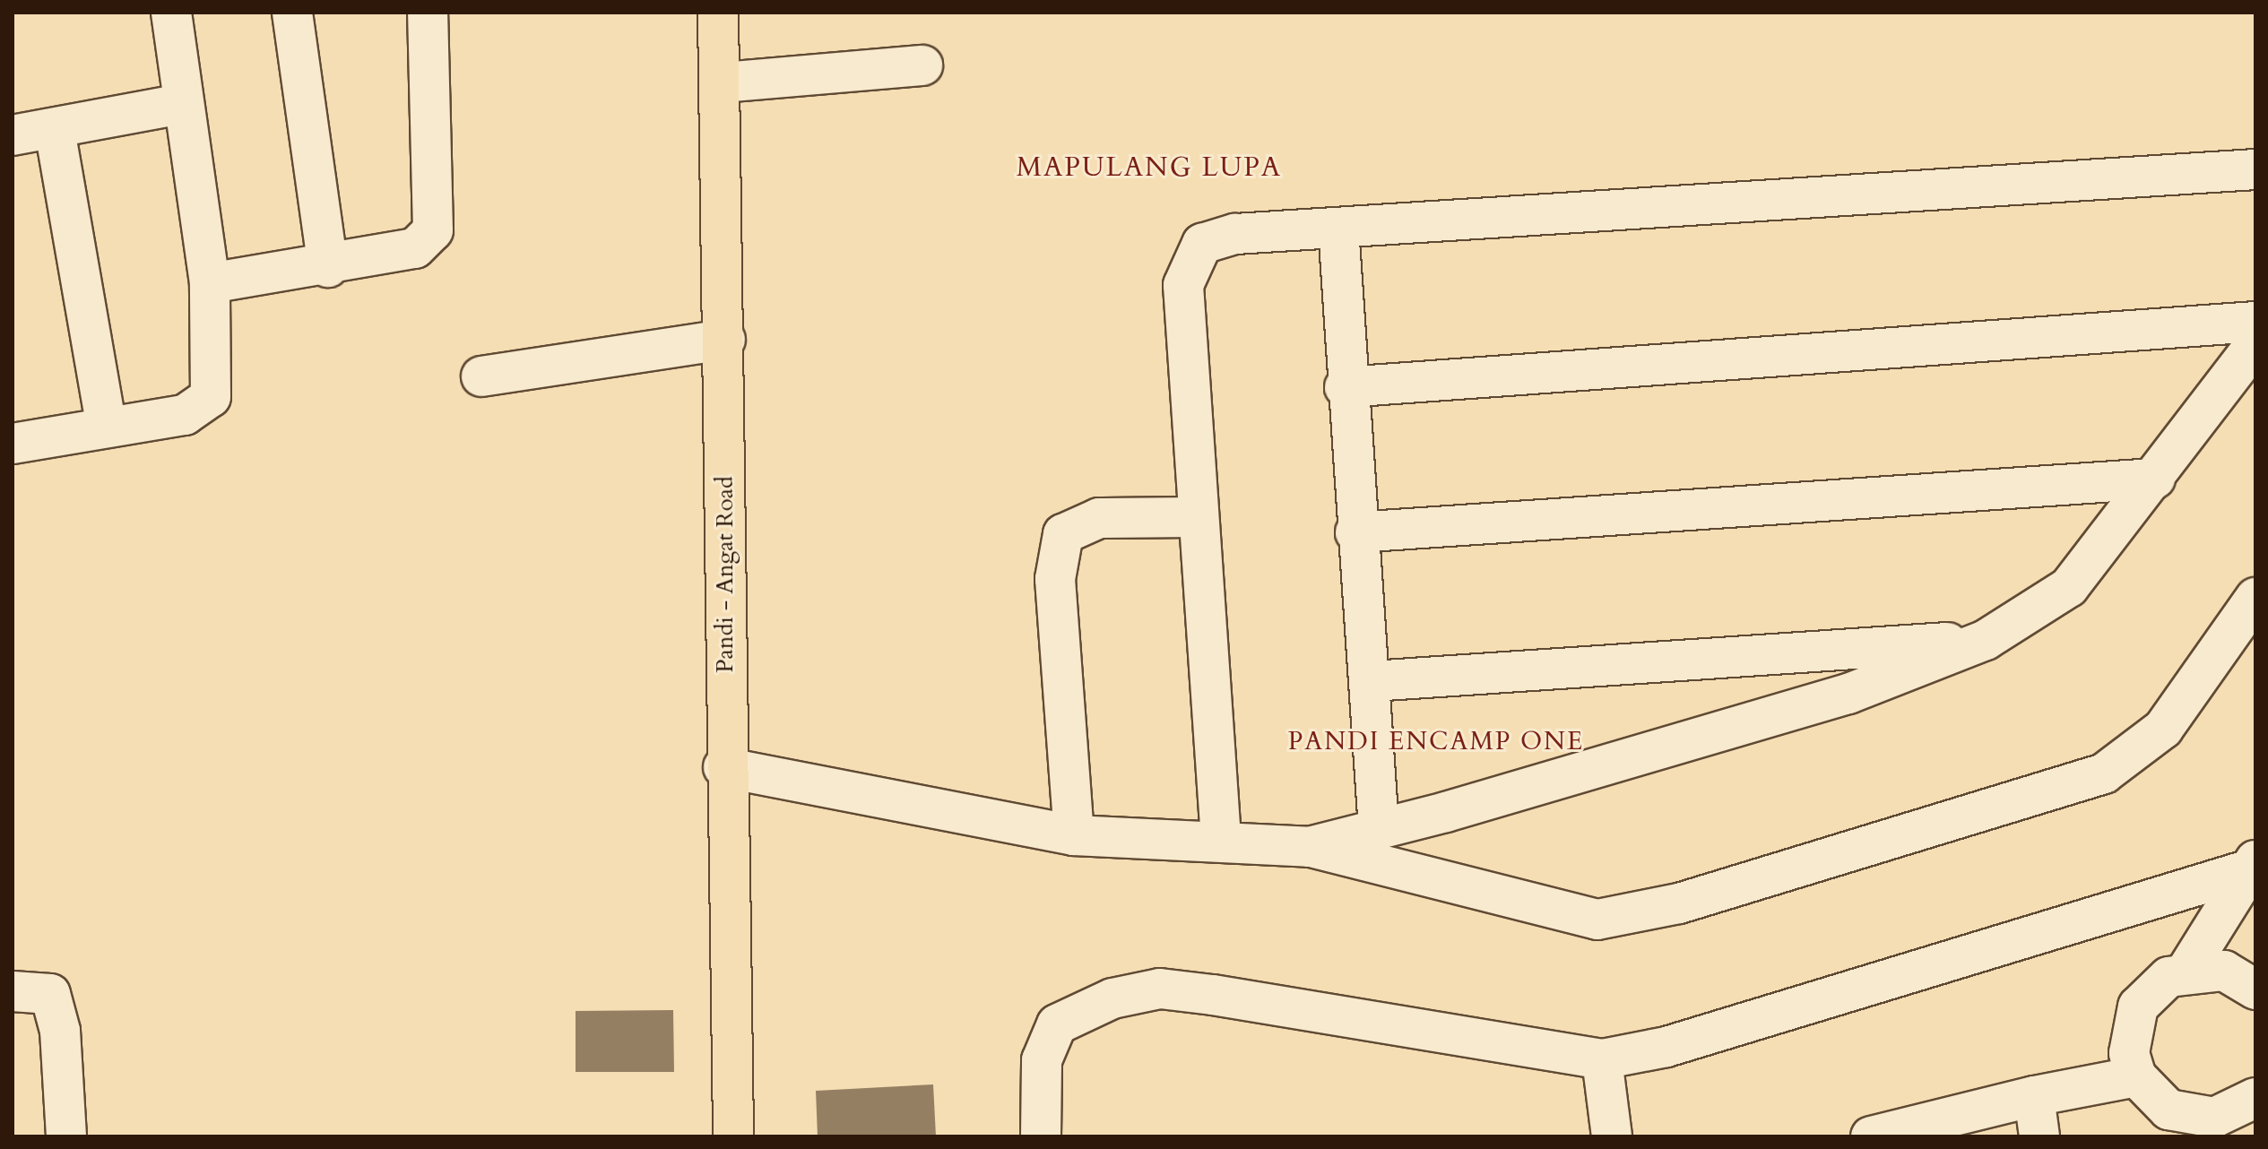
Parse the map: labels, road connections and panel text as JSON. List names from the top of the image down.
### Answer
{
  "streets": {
    "main road": ["Pandi - Angat Road"]
  },
  "districts": ["MAPULANG LUPA", "PANDI ENCAMP ONE"]
}
